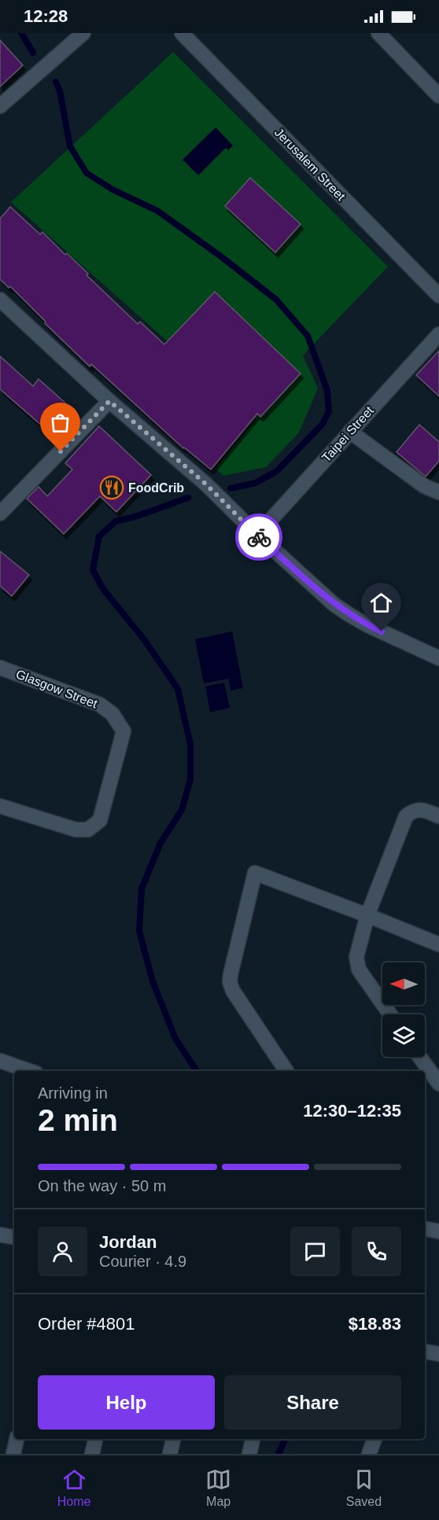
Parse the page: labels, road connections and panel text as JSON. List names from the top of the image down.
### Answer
{
  "streets": {
    "street": ["Jerusalem Street", "Taipei Street", "Glasgow Street"]
  },
  "places": {
    "restaurant": ["FoodCrib"]
  },
  "north": "left",
  "page": {
    "status": "12:28",
    "heading": ["2 min", "Arriving in", "12:30–12:35"],
    "panel": [
      "Jordan",
      "Courier · 4.9",
      "Order #4801",
      "$18.83"
    ],
    "bar": "On the way · 50 m",
    "buttons": ["Help", "Share"],
    "tabs": ["Home", "Map", "Saved"]
  }
}
